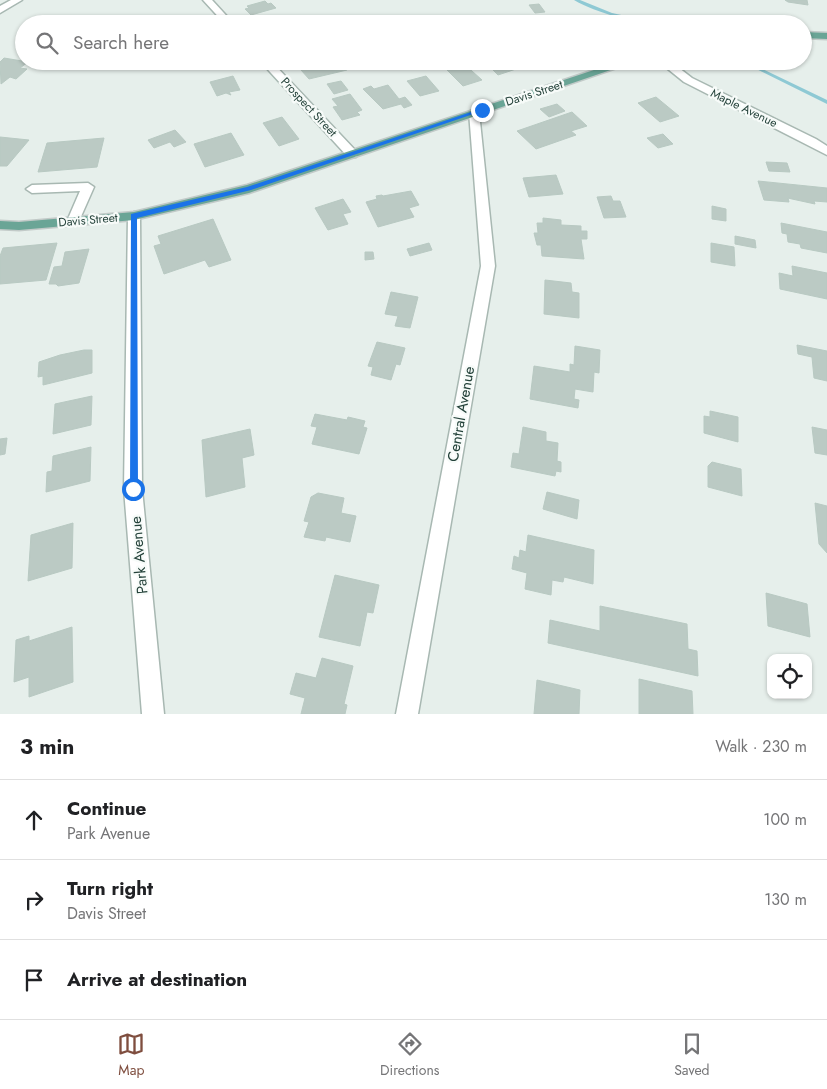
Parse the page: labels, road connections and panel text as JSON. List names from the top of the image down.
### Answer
{
  "streets": {
    "main road": ["Davis Street"],
    "street": [
      "Prospect Street",
      "Maple Avenue",
      "Central Avenue",
      "Park Avenue"
    ]
  },
  "crossings": [
    ["Davis Street", "Prospect Street"],
    ["Davis Street", "Central Avenue"],
    ["Davis Street", "Park Avenue"]
  ],
  "page": {
    "search": "Search here",
    "heading": ["3 min", "Walk · 230 m"],
    "list": [
      ["Continue", "Park Avenue", "100 m"],
      ["Turn right", "Davis Street", "130 m"],
      "Arrive at destination"
    ],
    "nav": ["Map", "Directions", "Saved"]
  }
}
